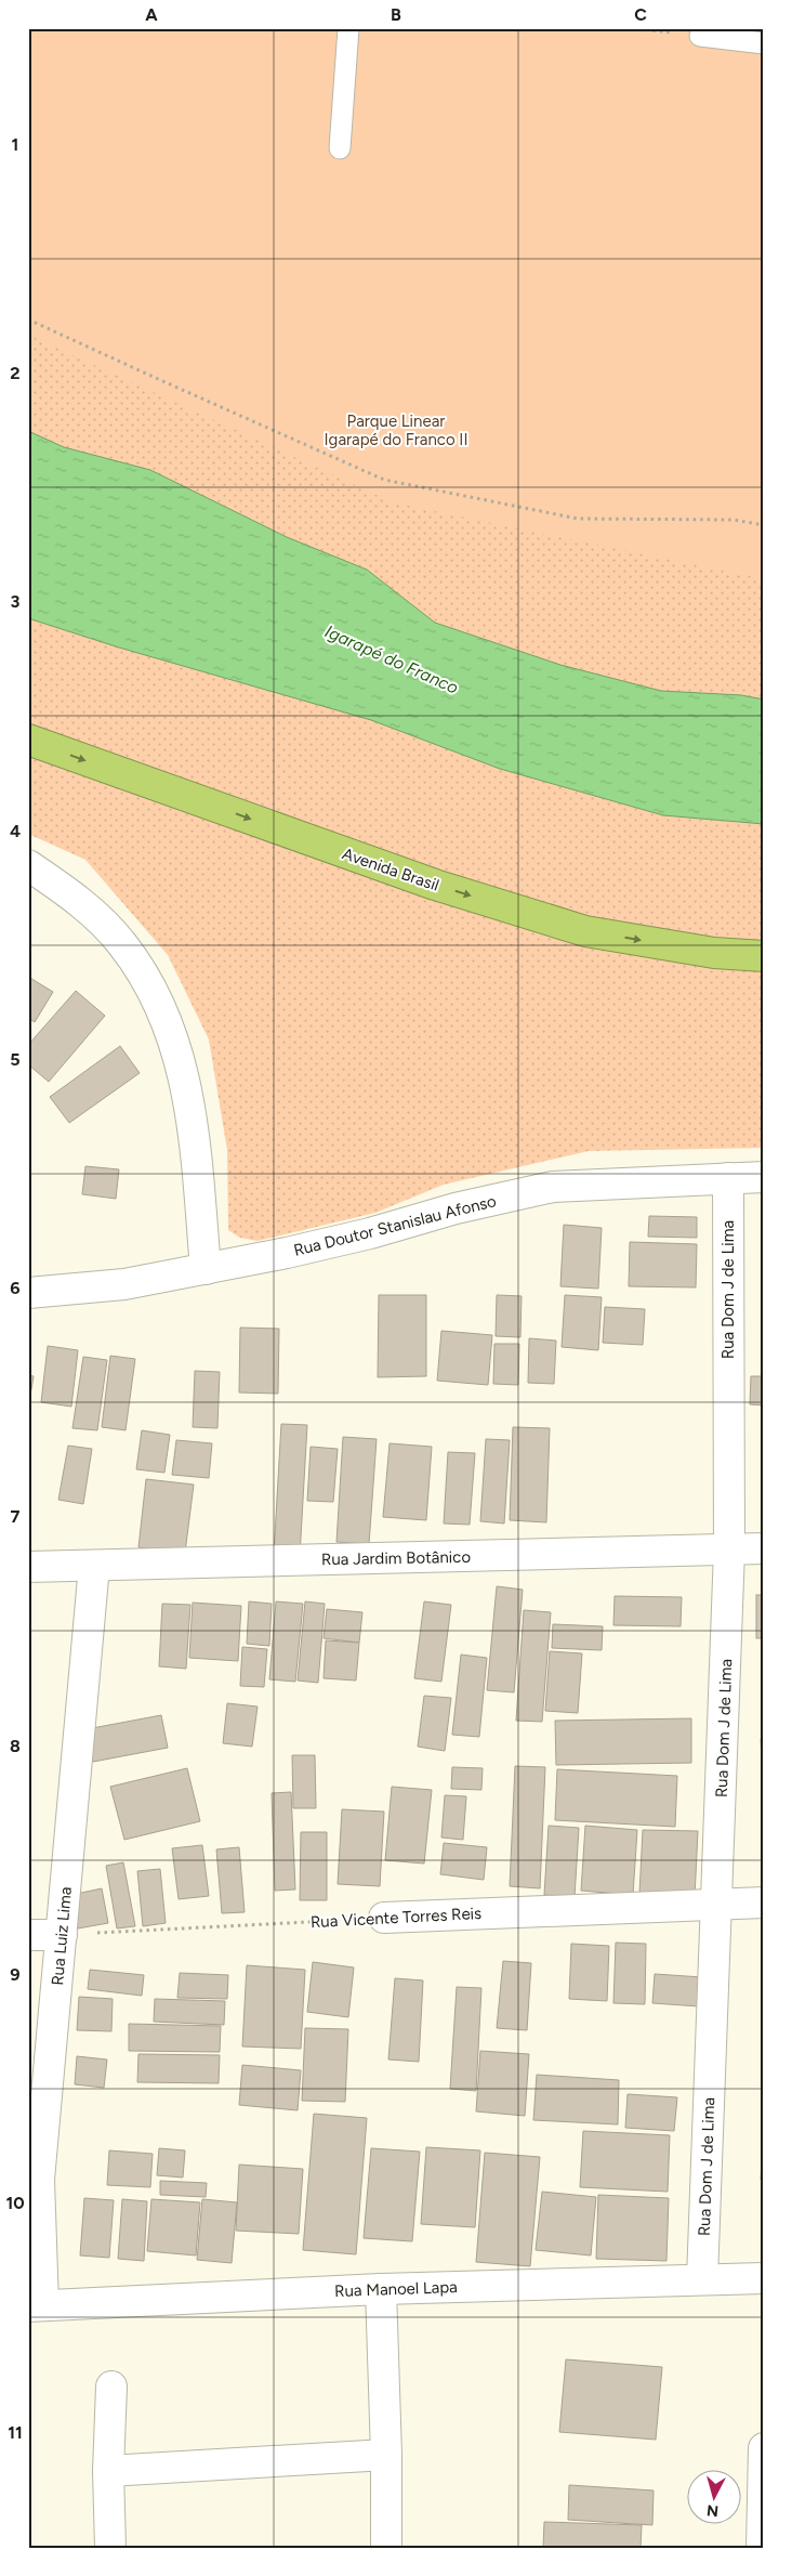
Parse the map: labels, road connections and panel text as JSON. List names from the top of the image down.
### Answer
{
  "streets": {
    "highway": ["Avenida Brasil"],
    "street": [
      "Rua Doutor Stanislau Afonso",
      "Rua Dom J de Lima",
      "Rua Jardim Botânico",
      "Rua Vicente Torres Reis",
      "Rua Luiz Lima",
      "Rua Manoel Lapa"
    ]
  },
  "crossings": [
    ["Rua Doutor Stanislau Afonso", "Rua Dom J de Lima"],
    ["Rua Dom J de Lima", "Rua Jardim Botânico"],
    ["Rua Dom J de Lima", "Rua Vicente Torres Reis"],
    ["Rua Dom J de Lima", "Rua Manoel Lapa"],
    ["Rua Jardim Botânico", "Rua Luiz Lima"],
    ["Rua Vicente Torres Reis", "Rua Luiz Lima"],
    ["Rua Luiz Lima", "Rua Manoel Lapa"]
  ],
  "one_way": ["Avenida Brasil"],
  "water": ["Igarapé do Franco"],
  "parks": ["Parque Linear Igarapé do Franco II"],
  "north": "bottom",
  "grid": {
    "columns": ["A", "B", "C"],
    "rows": [
      "1",
      "2",
      "3",
      "4",
      "5",
      "6",
      "7",
      "8",
      "9",
      "10",
      "11"
    ]
  }
}
